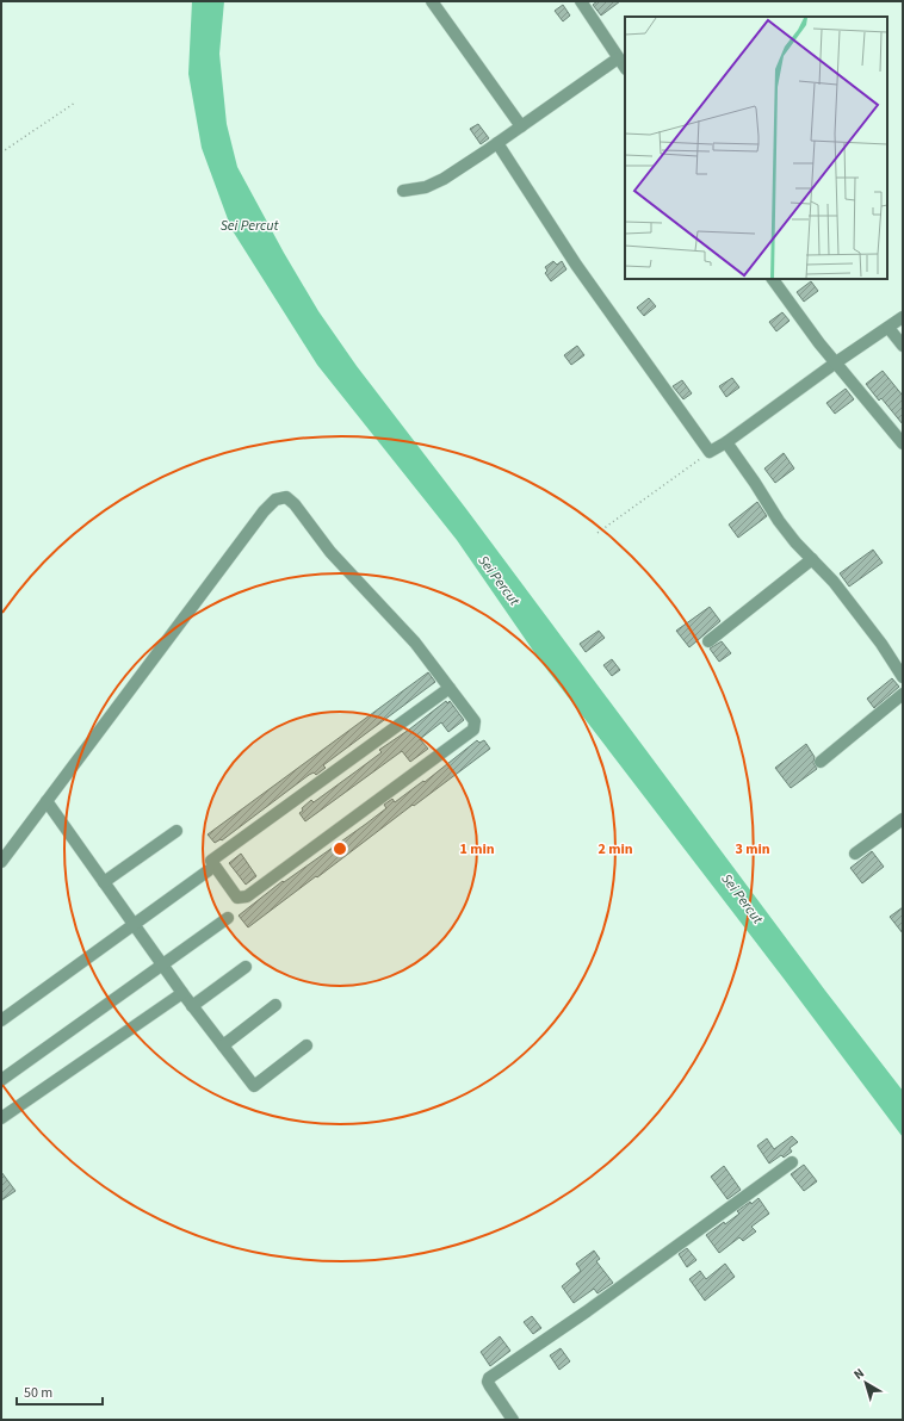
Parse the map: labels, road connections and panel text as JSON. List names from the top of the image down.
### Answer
{
  "water": ["Sei Percut"],
  "scale_bar": "50 m",
  "north": "top left",
  "rings": ["1 min", "2 min", "3 min"]
}
